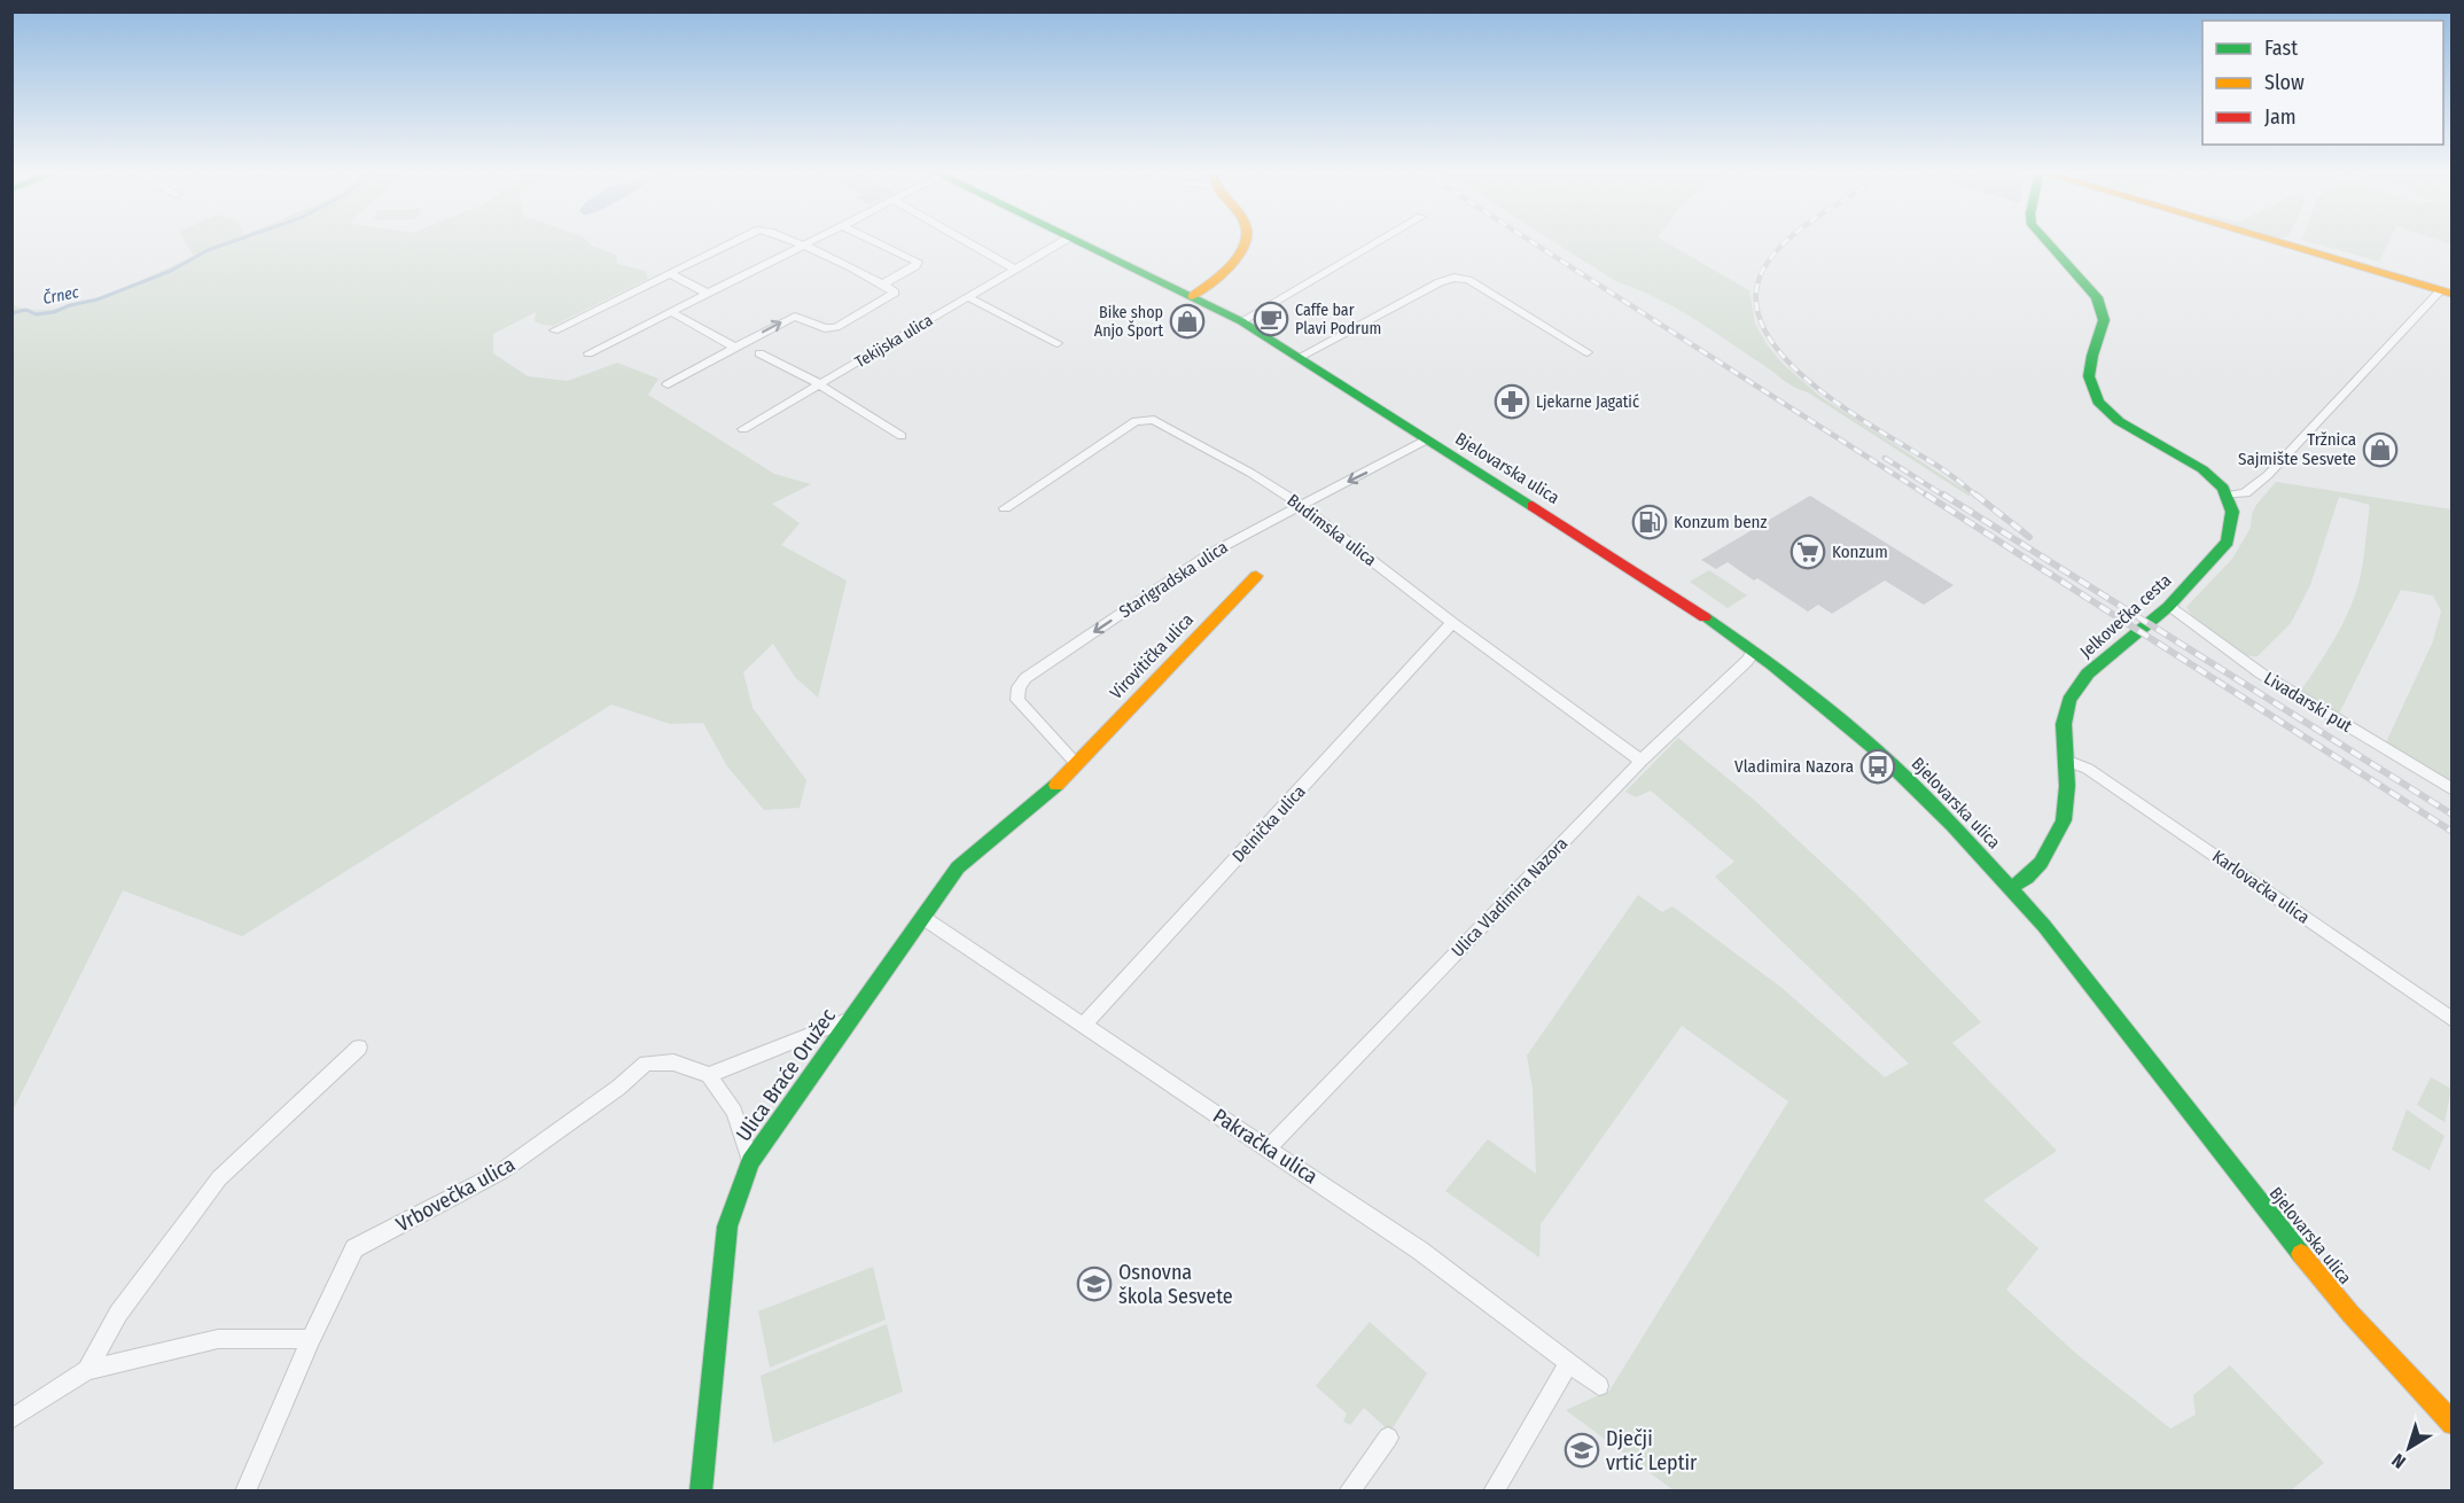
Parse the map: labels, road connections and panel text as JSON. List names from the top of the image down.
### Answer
{
  "streets": {
    "street": [
      "Tekijska ulica",
      "Bjelovarska ulica",
      "Budimska ulica",
      "Starigradska ulica",
      "Jelkovečka cesta",
      "Virovitička ulica",
      "Livadarski put",
      "Delnička ulica",
      "Karlovačka ulica",
      "Ulica Vladimira Nazora",
      "Ulica Braće Oružec",
      "Pakračka ulica",
      "Vrbovečka ulica"
    ]
  },
  "crossings": [
    ["Bjelovarska ulica", "Starigradska ulica"],
    ["Bjelovarska ulica", "Jelkovečka cesta"],
    ["Bjelovarska ulica", "Ulica Vladimira Nazora"],
    ["Budimska ulica", "Starigradska ulica"],
    ["Budimska ulica", "Delnička ulica"],
    ["Budimska ulica", "Ulica Vladimira Nazora"],
    ["Starigradska ulica", "Virovitička ulica"],
    ["Starigradska ulica", "Ulica Braće Oružec"],
    ["Jelkovečka cesta", "Livadarski put"],
    ["Jelkovečka cesta", "Karlovačka ulica"],
    ["Virovitička ulica", "Ulica Braće Oružec"],
    ["Delnička ulica", "Pakračka ulica"],
    ["Ulica Vladimira Nazora", "Pakračka ulica"],
    ["Ulica Braće Oružec", "Pakračka ulica"]
  ],
  "one_way": ["Starigradska ulica"],
  "water": ["Črnec"],
  "places": {
    "cafe": ["Caffe bar Plavi Podrum"],
    "shop": ["Bike shop Anjo Šport", "Tržnica Sajmište Sesvete"],
    "pharmacy": ["Ljekarne Jagatić"],
    "fuel station": ["Konzum benz"],
    "supermarket": ["Konzum"],
    "bus stop": ["Vladimira Nazora"],
    "school or university": ["Osnovna škola Sesvete", "Dječji vrtić Leptir"]
  },
  "legend": ["Fast", "Slow", "Jam"],
  "north": "bottom left"
}
